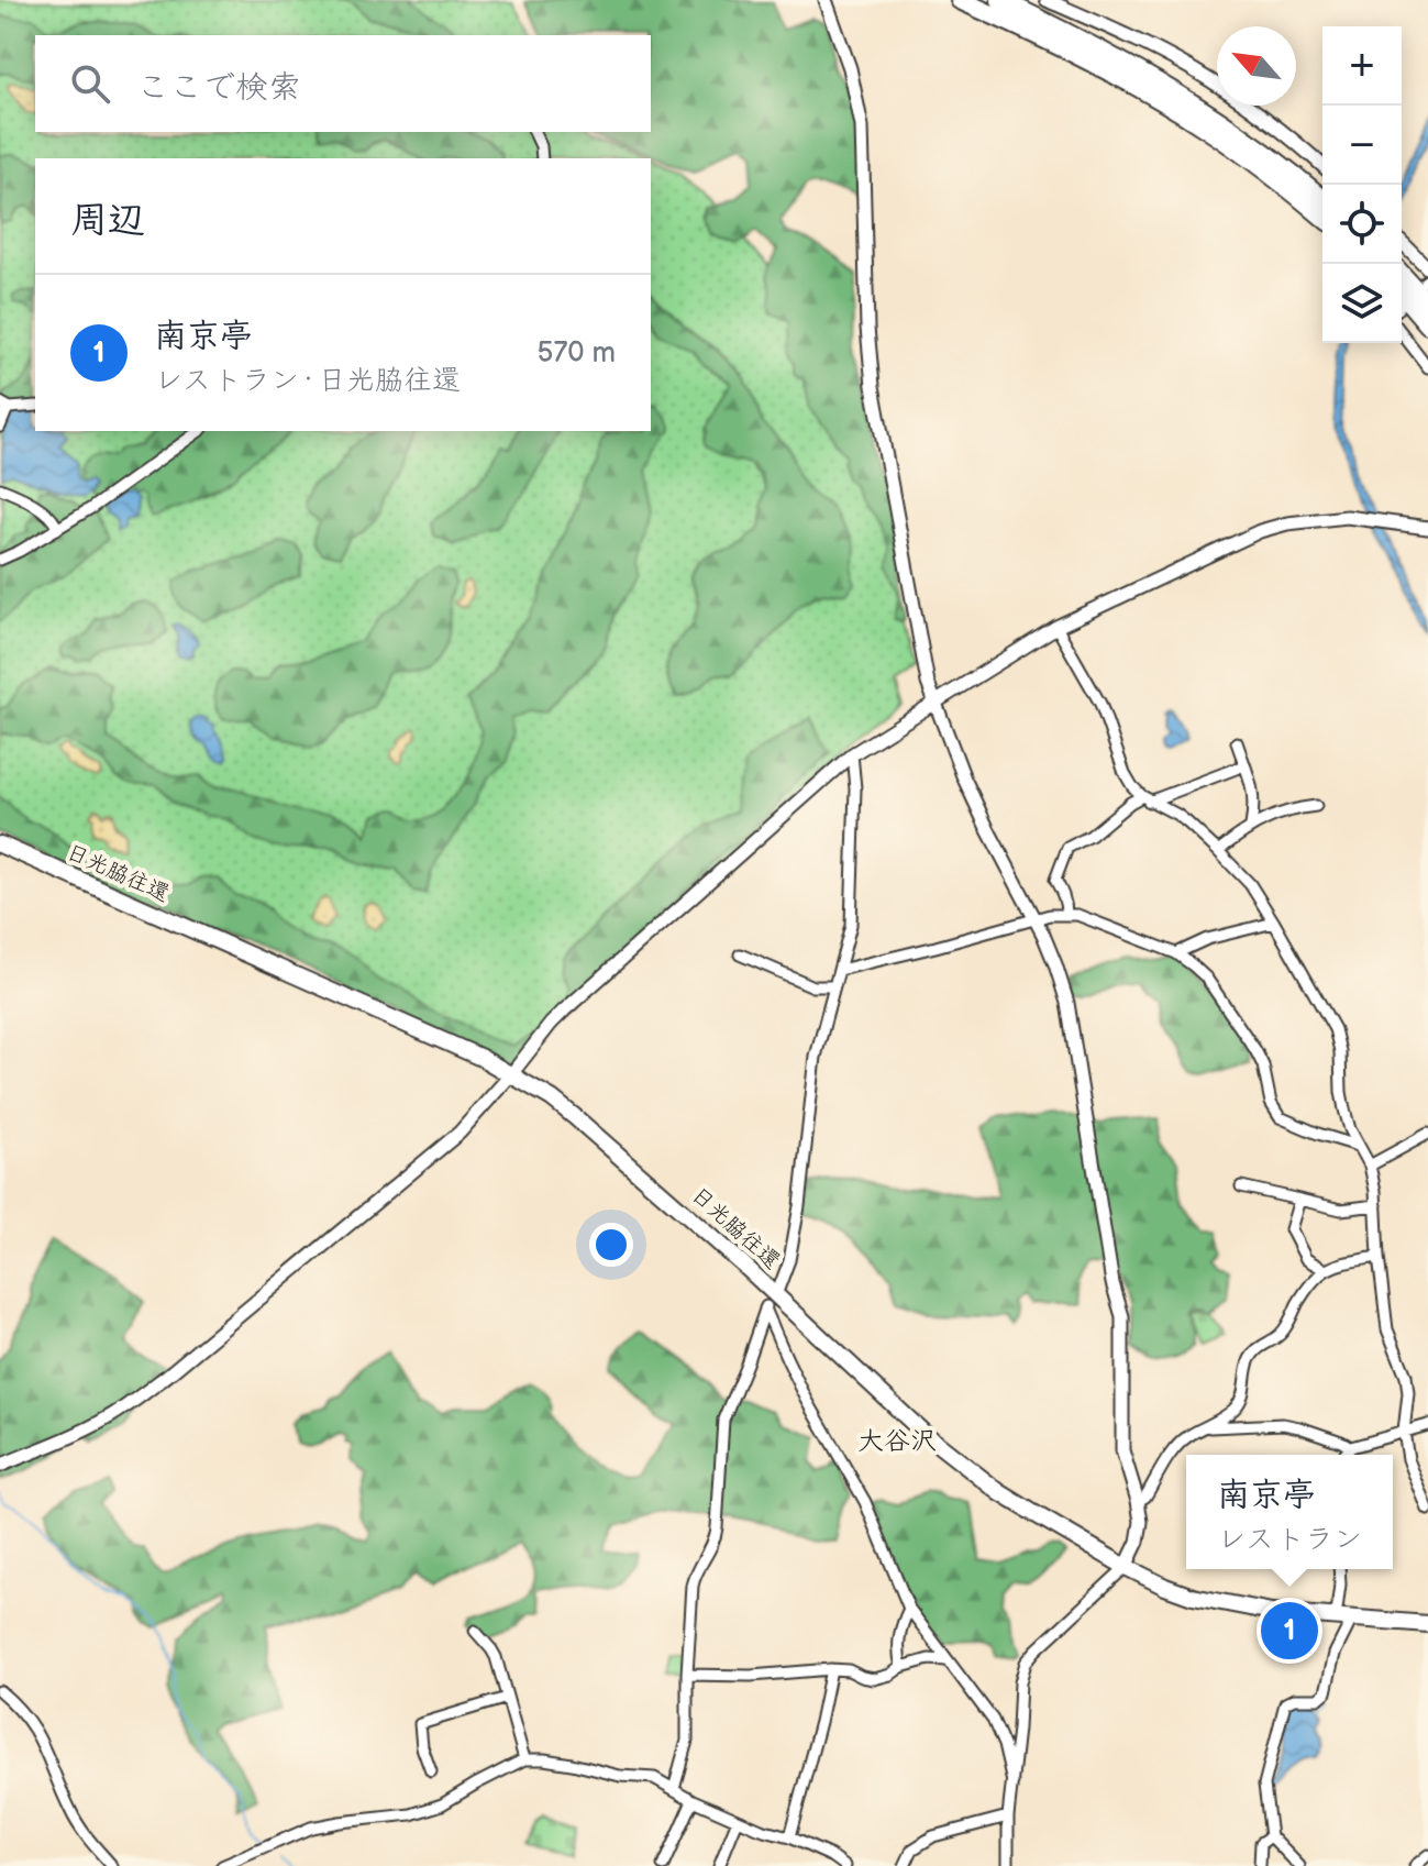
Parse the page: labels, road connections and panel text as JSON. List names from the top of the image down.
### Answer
{
  "streets": {
    "highway": ["日光脇往還"]
  },
  "districts": ["大谷沢"],
  "north": "top left",
  "page": {
    "map_buttons": ["+", "−"],
    "search": "ここで検索",
    "heading": "周辺",
    "list": [
      {
        "mark": "1",
        "name": "南京亭",
        "note": "レストラン · 日光脇往還",
        "value": "570 m"
      }
    ],
    "popup": ["南京亭", "レストラン"],
    "pins": "1"
  }
}
